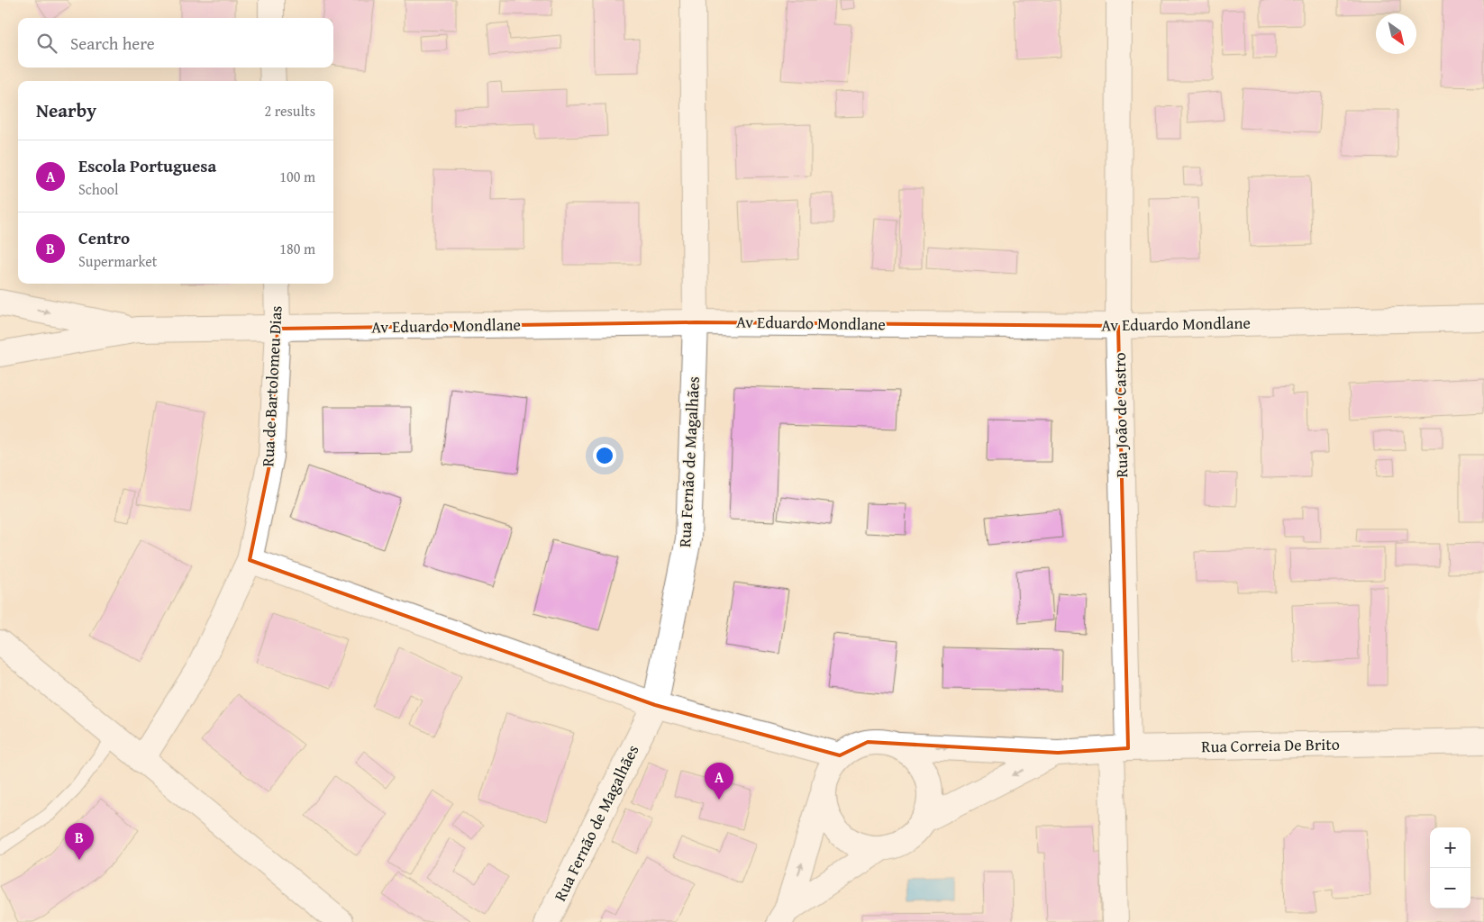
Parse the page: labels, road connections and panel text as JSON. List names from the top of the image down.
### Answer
{
  "streets": {
    "street": [
      "Av Eduardo Mondlane",
      "Rua de Bartolomeu Dias",
      "Rua João de Castro",
      "Rua Fernão de Magalhães",
      "Rua Correia De Brito"
    ]
  },
  "crossings": [
    ["Av Eduardo Mondlane", "Rua de Bartolomeu Dias"],
    ["Av Eduardo Mondlane", "Rua João de Castro"],
    ["Av Eduardo Mondlane", "Rua Fernão de Magalhães"],
    ["Rua João de Castro", "Rua Correia De Brito"]
  ],
  "north": "bottom right",
  "page": {
    "search": "Search here",
    "heading": ["Nearby", "2 results"],
    "list": [
      {
        "mark": "A",
        "name": "Escola Portuguesa",
        "note": "School",
        "value": "100 m"
      },
      {
        "mark": "B",
        "name": "Centro",
        "note": "Supermarket",
        "value": "180 m"
      }
    ],
    "pins": ["A", "B"],
    "map_buttons": ["+", "−"]
  }
}
